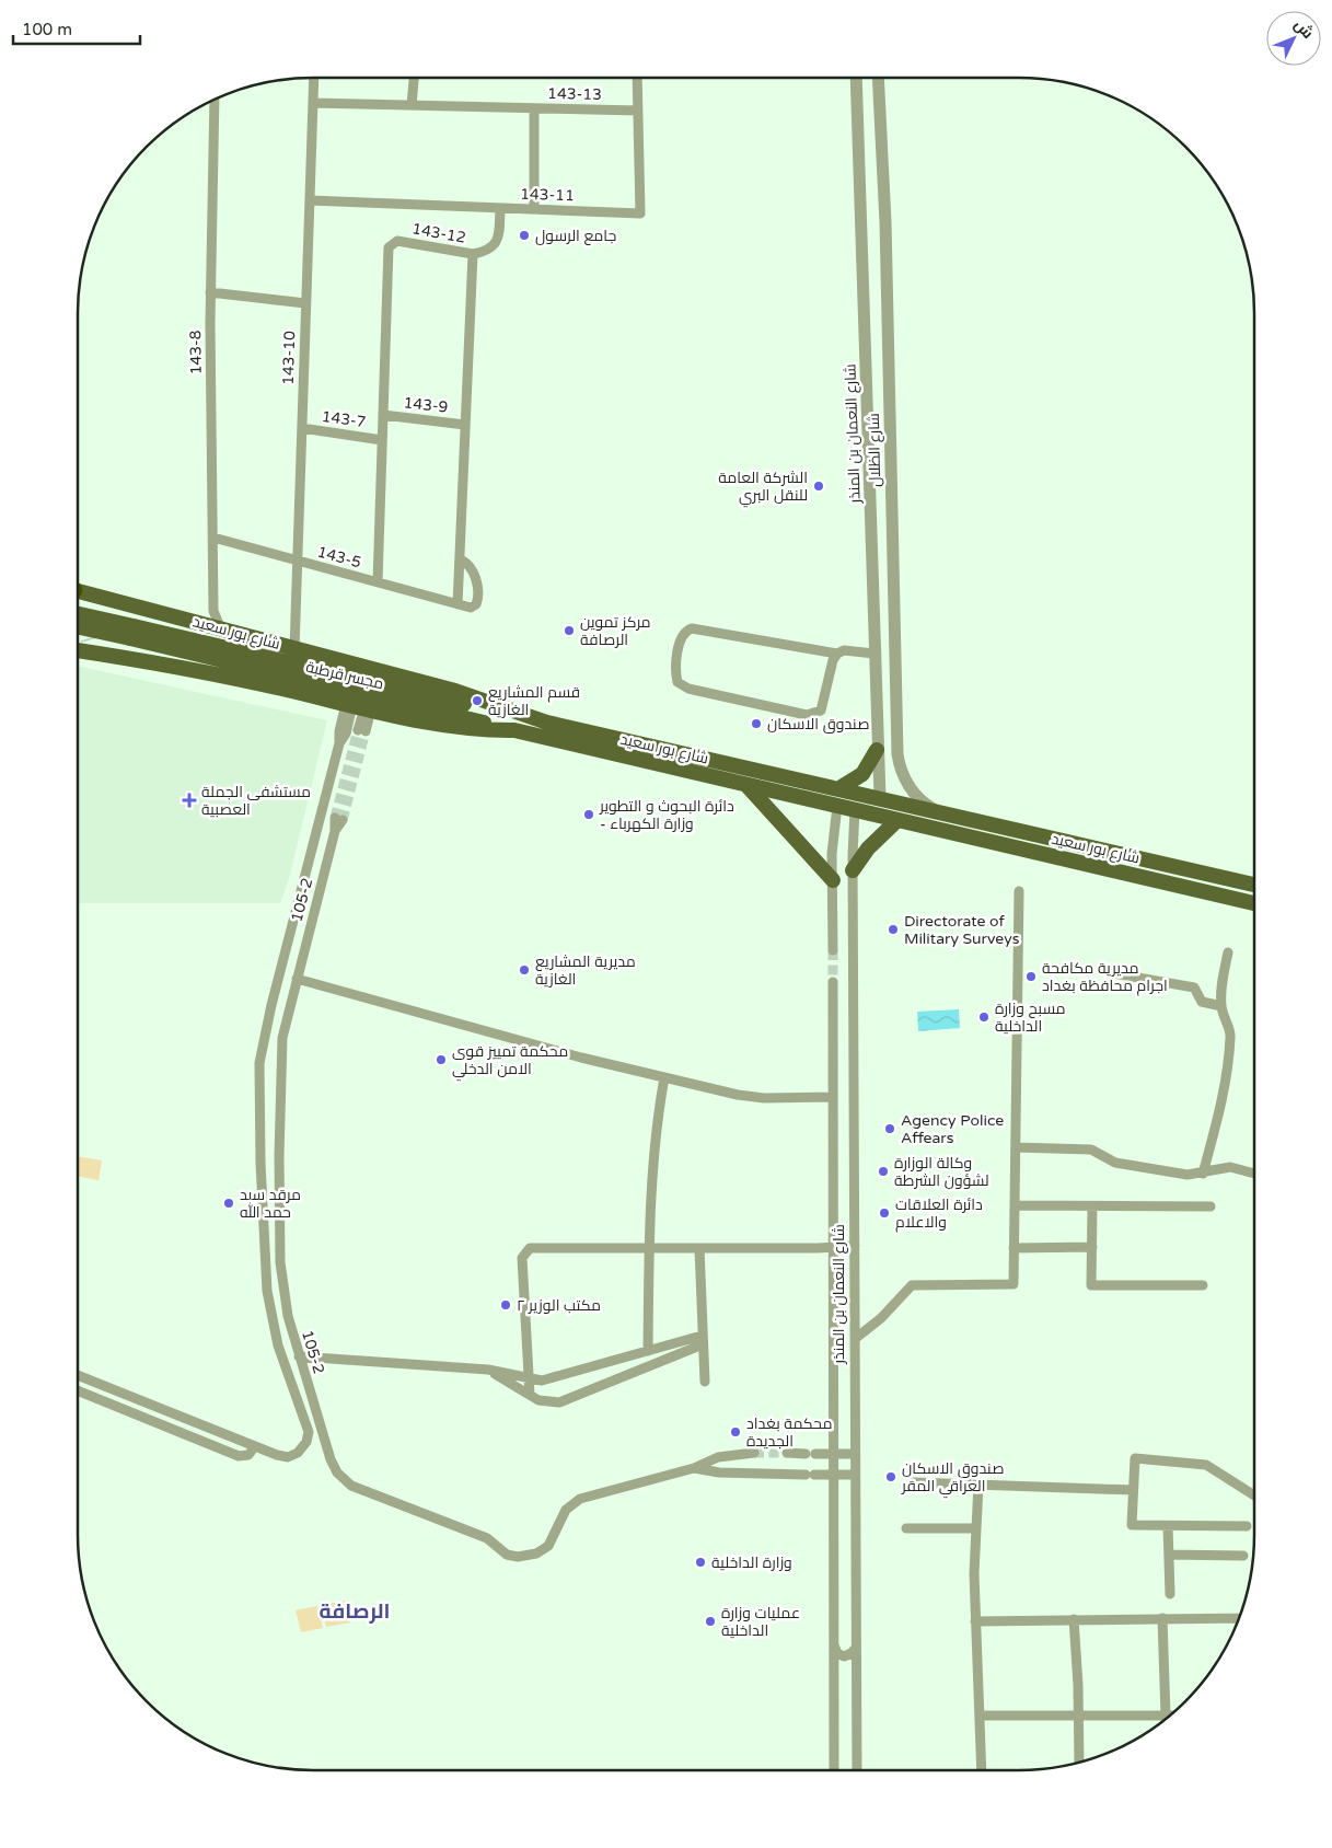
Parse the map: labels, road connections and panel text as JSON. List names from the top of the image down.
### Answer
{
  "streets": {
    "main road": ["شارع بور سعيد", "مجسر قرطبة"],
    "street": [
      "143-13",
      "143-11",
      "143-12",
      "143-8",
      "143-10",
      "143-9",
      "143-7",
      "شارع النعمان بن المنذر",
      "شارع الظلال",
      "143-5",
      "105-2"
    ]
  },
  "crossings": [
    ["143-13", "143-11"],
    ["143-13", "143-10"],
    ["143-11", "143-10"],
    ["143-12", "143-9"],
    ["143-12", "143-7"],
    ["143-12", "143-5"],
    ["143-8", "143-5"],
    ["143-8", "شارع بور سعيد"],
    ["143-10", "143-7"],
    ["143-10", "143-5"],
    ["143-10", "شارع بور سعيد"],
    ["شارع النعمان بن المنذر", "شارع بور سعيد"],
    ["شارع النعمان بن المنذر", "105-2"],
    ["شارع الظلال", "شارع بور سعيد"],
    ["شارع بور سعيد", "مجسر قرطبة"]
  ],
  "districts": ["الرصافة"],
  "places": {
    "other": [
      "جامع الرسول",
      "الشركة العامة للنقل البري",
      "مركز تموين الرصافة",
      "قسم المشاريع الغازية",
      "صندوق الاسكان",
      "دائرة البحوث و التطوير - وزارة الكهرباء",
      "Directorate of Military Surveys",
      "مديرية المشاريع الغازية",
      "مديرية مكافحة اجرام محافظة بغداد",
      "مسبح وزارة الداخلية",
      "محكمة تمييز قوى الامن الدخلي",
      "Agency Police Affears",
      "وكالة الوزارة لشؤون الشرطة",
      "مرقد سيد حمد الله",
      "دائرة العلاقات والاعلام",
      "مكتب الوزير ٢",
      "محكمة بغداد الجديدة",
      "صندوق الاسكان العراقي المقر",
      "وزارة الداخلية",
      "عمليات وزارة الداخلية"
    ],
    "health": ["مستشفى الجملة العصبية"]
  },
  "scale_bar": "100 m",
  "north": "top right"
}
